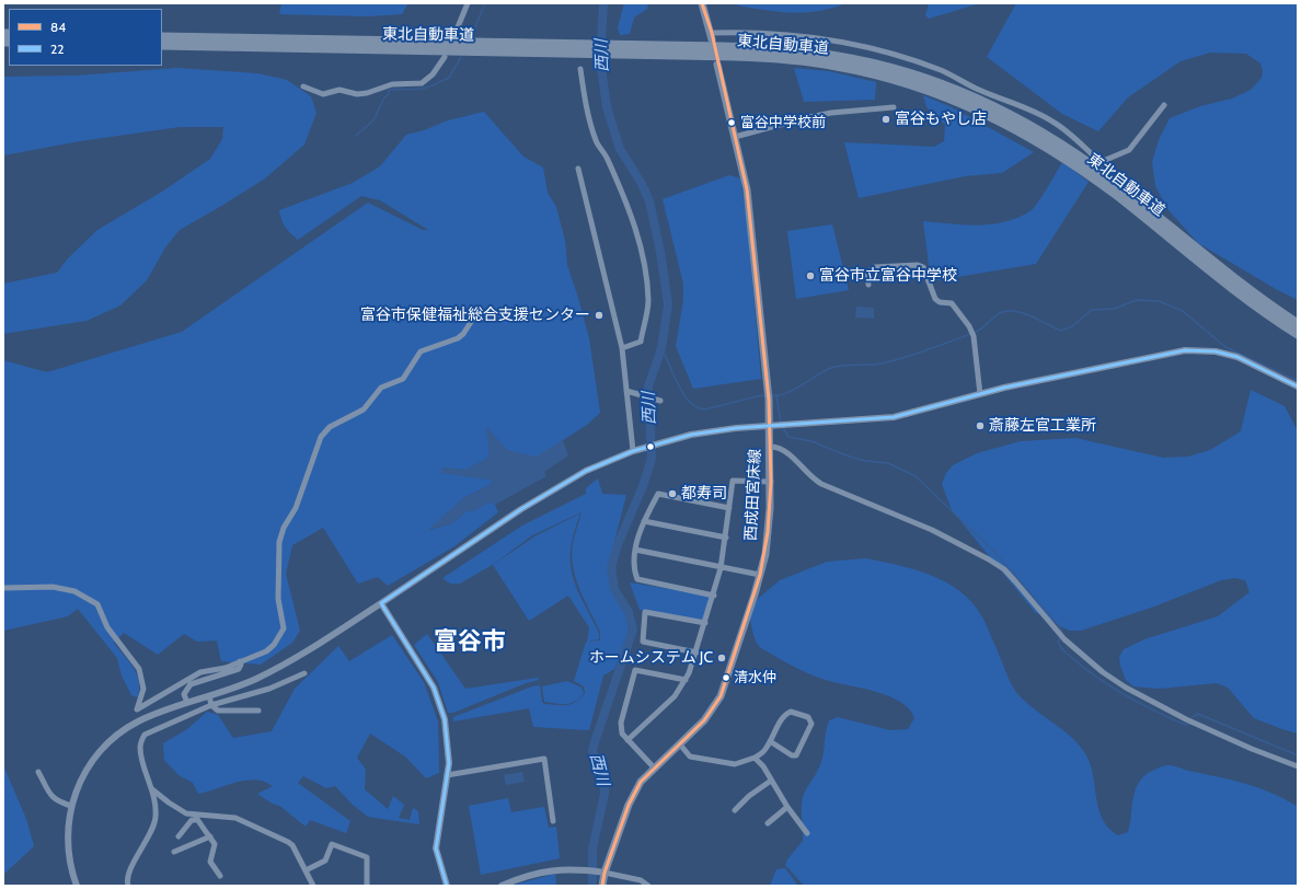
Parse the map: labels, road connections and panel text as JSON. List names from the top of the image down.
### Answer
{
  "streets": {
    "highway": ["東北自動車道"],
    "main road": ["西成田宮床線"]
  },
  "districts": ["富谷市"],
  "water": ["西川"],
  "places": [
    "富谷もやし店",
    "富谷中学校前",
    "富谷市立富谷中学校",
    "富谷市保健福祉総合支援センター",
    "斎藤左官工業所",
    "都寿司",
    "ホームシステム JC",
    "清水仲"
  ],
  "lines": ["transit line 84", "transit line 22"],
  "legend": ["84", "22"]
}
